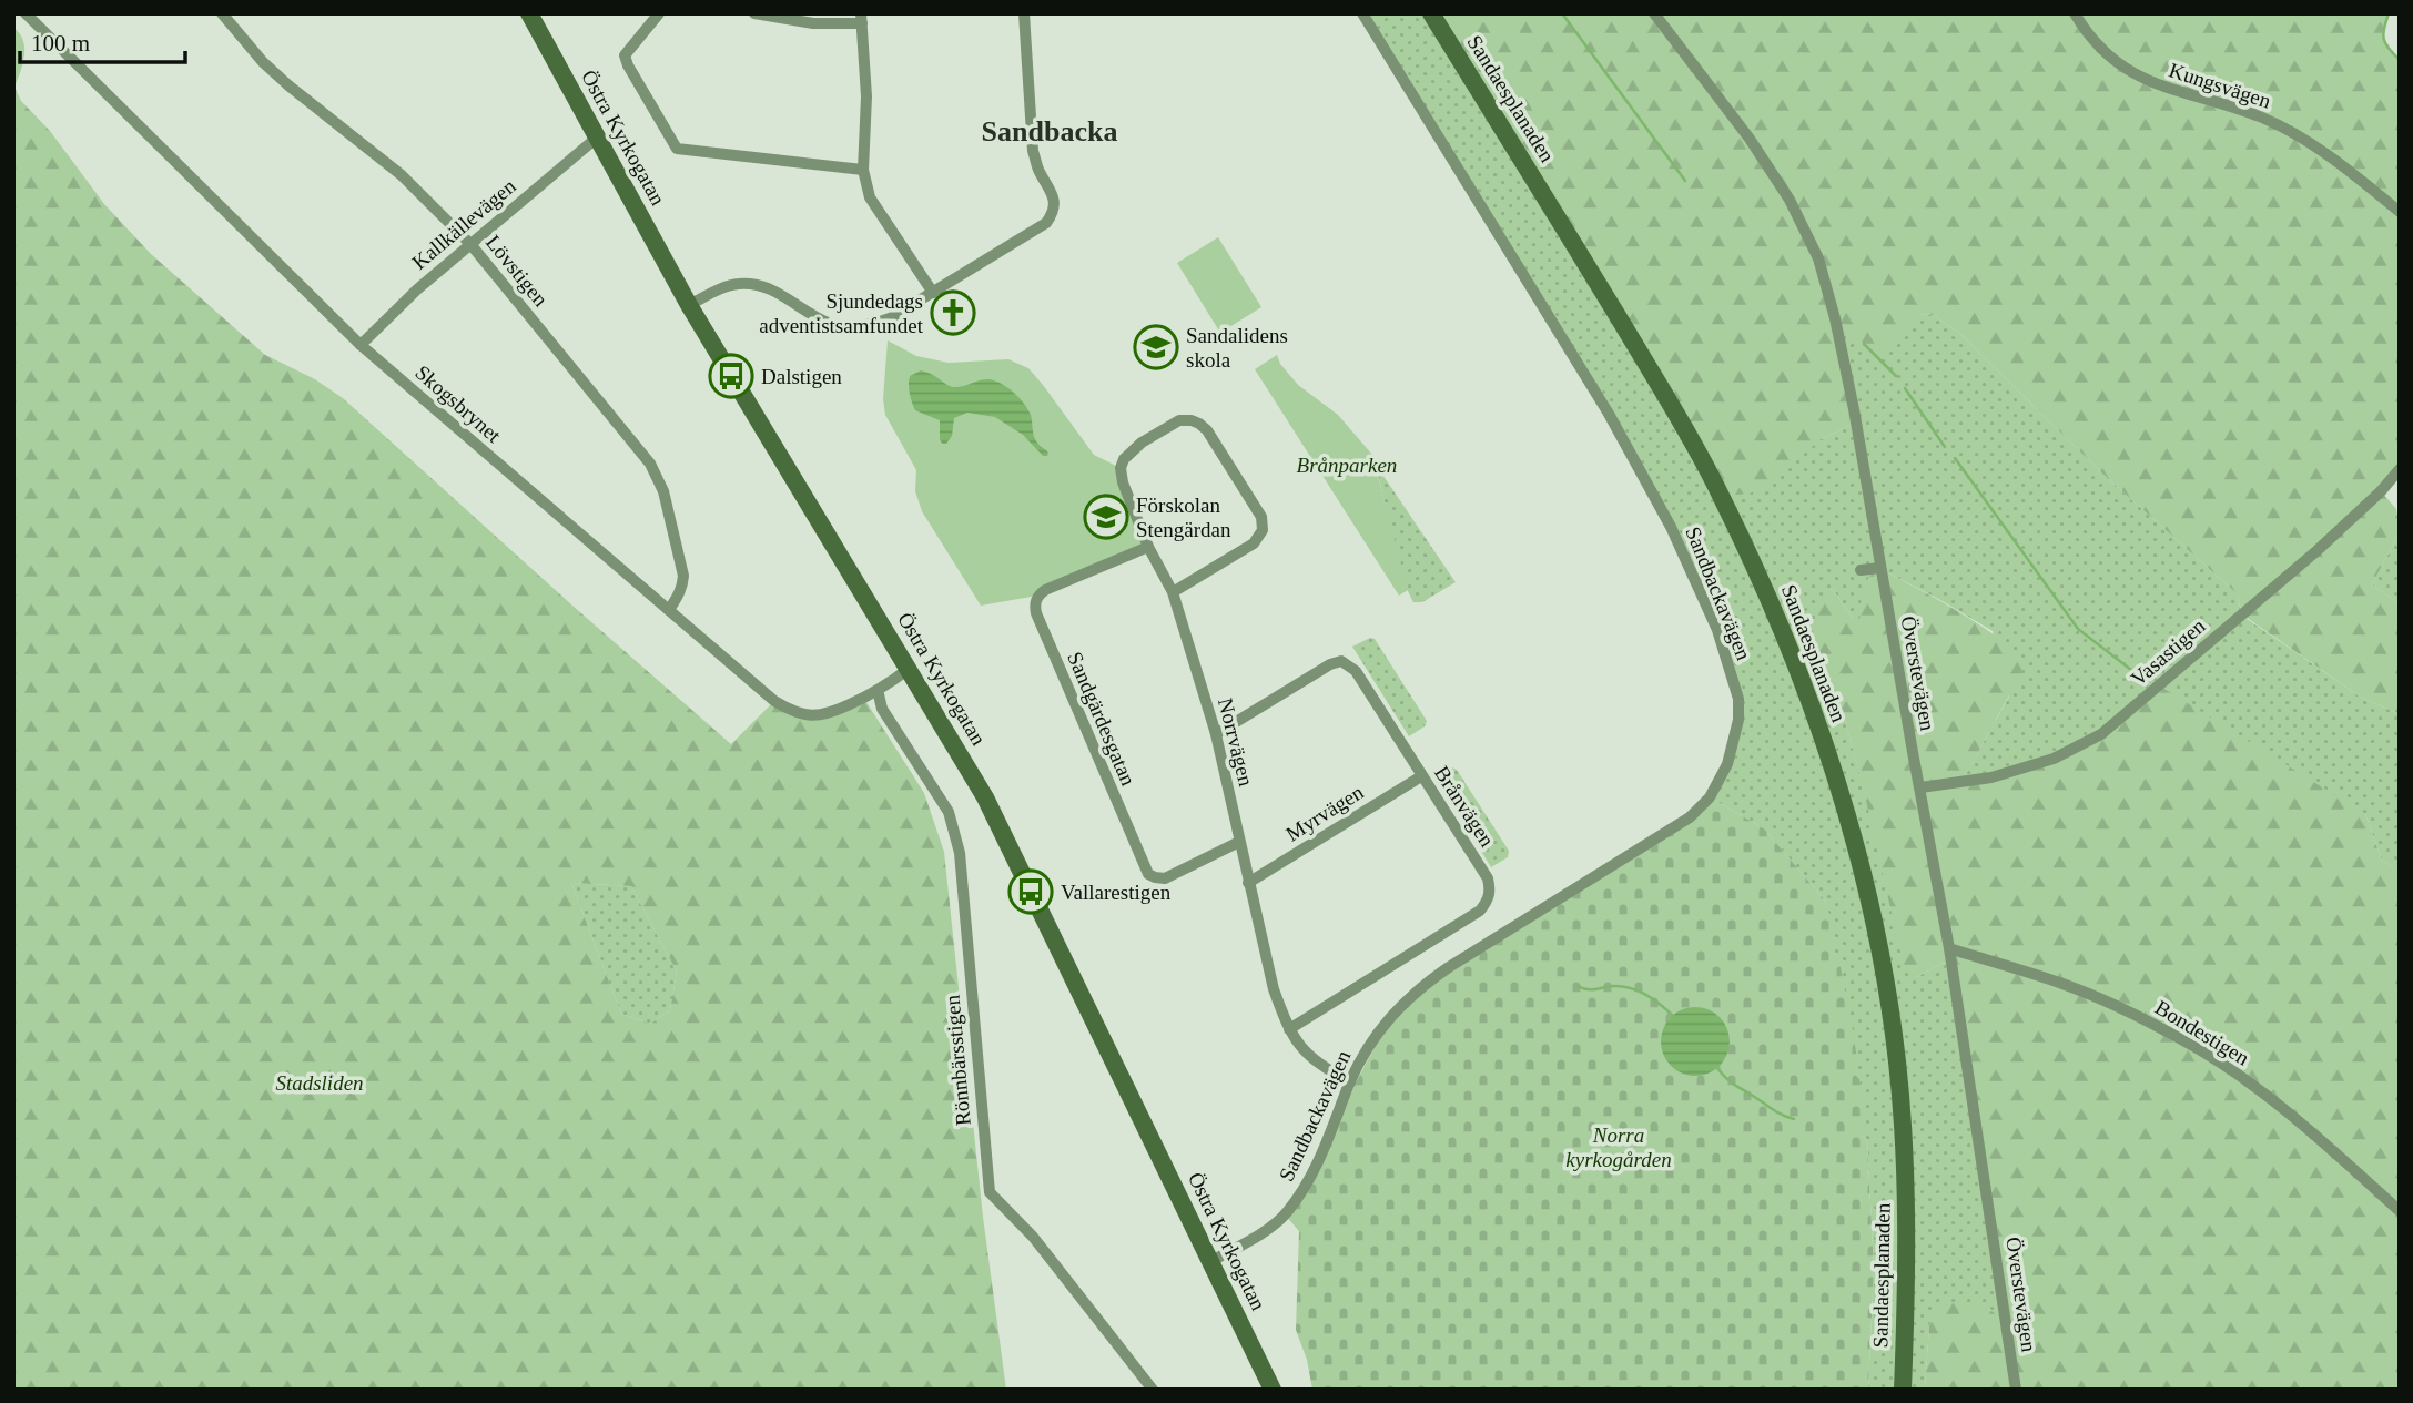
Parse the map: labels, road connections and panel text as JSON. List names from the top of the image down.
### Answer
{
  "streets": {
    "street": [
      "Kungsvägen",
      "Sandaesplanaden",
      "Östra Kyrkogatan",
      "Kallkällevägen",
      "Lövstigen",
      "Skogsbrynet",
      "Sandbackavägen",
      "Vasastigen",
      "Överstevägen",
      "Sandgärdesgatan",
      "Norrvägen",
      "Brånvägen",
      "Myrvägen",
      "Bondestigen",
      "Rönnbärsstigen"
    ]
  },
  "crossings": [
    ["Östra Kyrkogatan", "Kallkällevägen"],
    ["Östra Kyrkogatan", "Skogsbrynet"],
    ["Östra Kyrkogatan", "Sandbackavägen"],
    ["Kallkällevägen", "Lövstigen"],
    ["Kallkällevägen", "Skogsbrynet"],
    ["Lövstigen", "Skogsbrynet"],
    ["Skogsbrynet", "Rönnbärsstigen"],
    ["Sandbackavägen", "Norrvägen"],
    ["Vasastigen", "Överstevägen"],
    ["Överstevägen", "Bondestigen"],
    ["Sandgärdesgatan", "Norrvägen"],
    ["Norrvägen", "Brånvägen"],
    ["Norrvägen", "Myrvägen"],
    ["Brånvägen", "Myrvägen"]
  ],
  "districts": ["Sandbacka"],
  "parks": ["Brånparken", "Stadsliden", "Norra kyrkogården"],
  "places": {
    "church": ["Sjundedags adventistsamfundet"],
    "school or university": ["Sandalidens skola", "Förskolan Stengärdan"],
    "bus stop": ["Dalstigen", "Vallarestigen"]
  },
  "scale_bar": "100 m"
}
